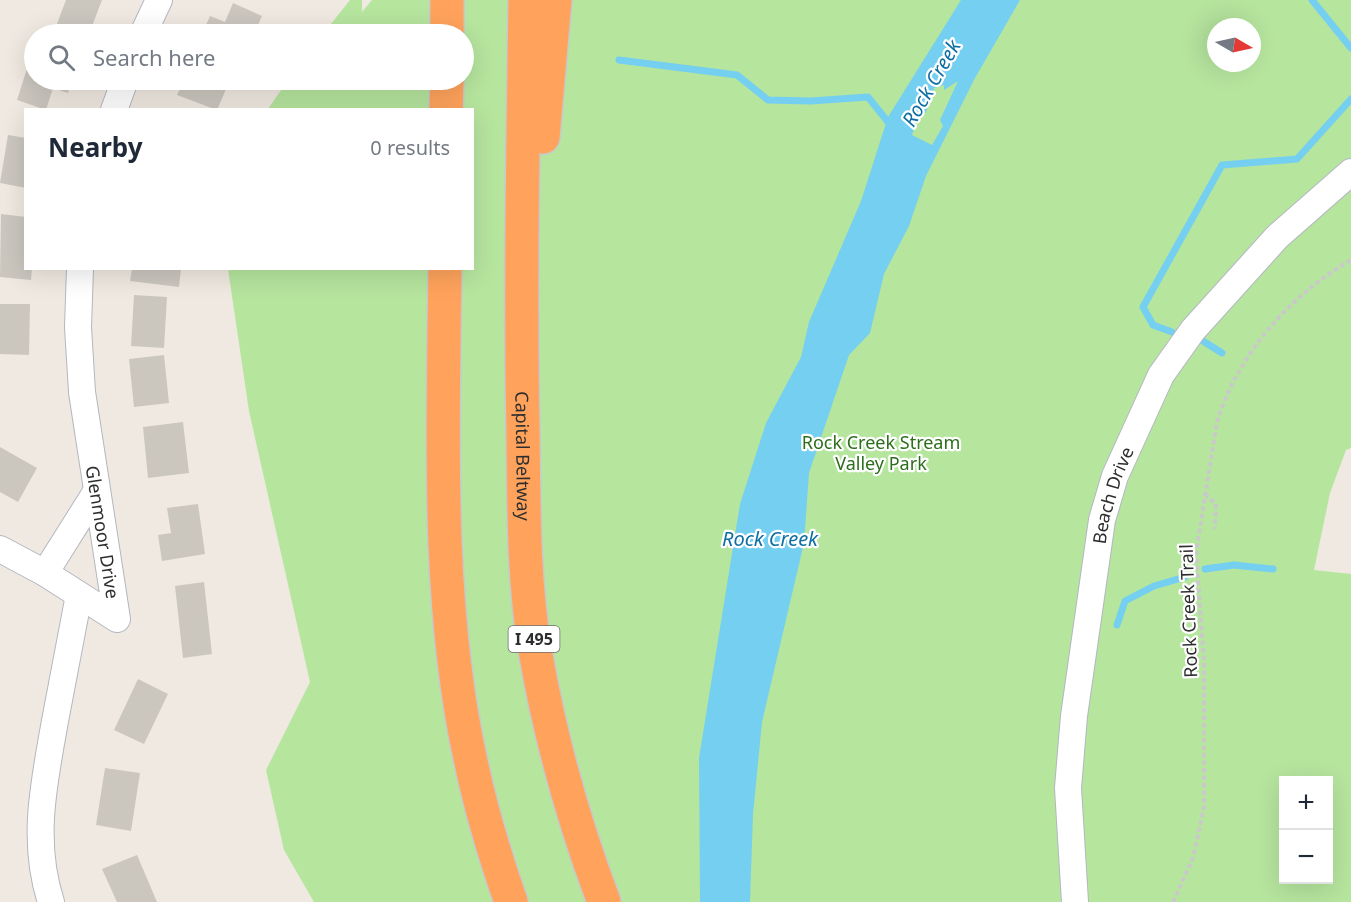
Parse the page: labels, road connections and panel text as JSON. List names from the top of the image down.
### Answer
{
  "streets": {
    "highway": ["Capital Beltway", "I 495"],
    "street": ["Beach Drive", "Glenmoor Drive"],
    "path": ["Rock Creek Trail"]
  },
  "water": ["Rock Creek"],
  "parks": ["Rock Creek Stream Valley Park"],
  "north": "right",
  "page": {
    "search": "Search here",
    "heading": ["Nearby", "0 results"],
    "map_buttons": ["+", "−"]
  }
}
